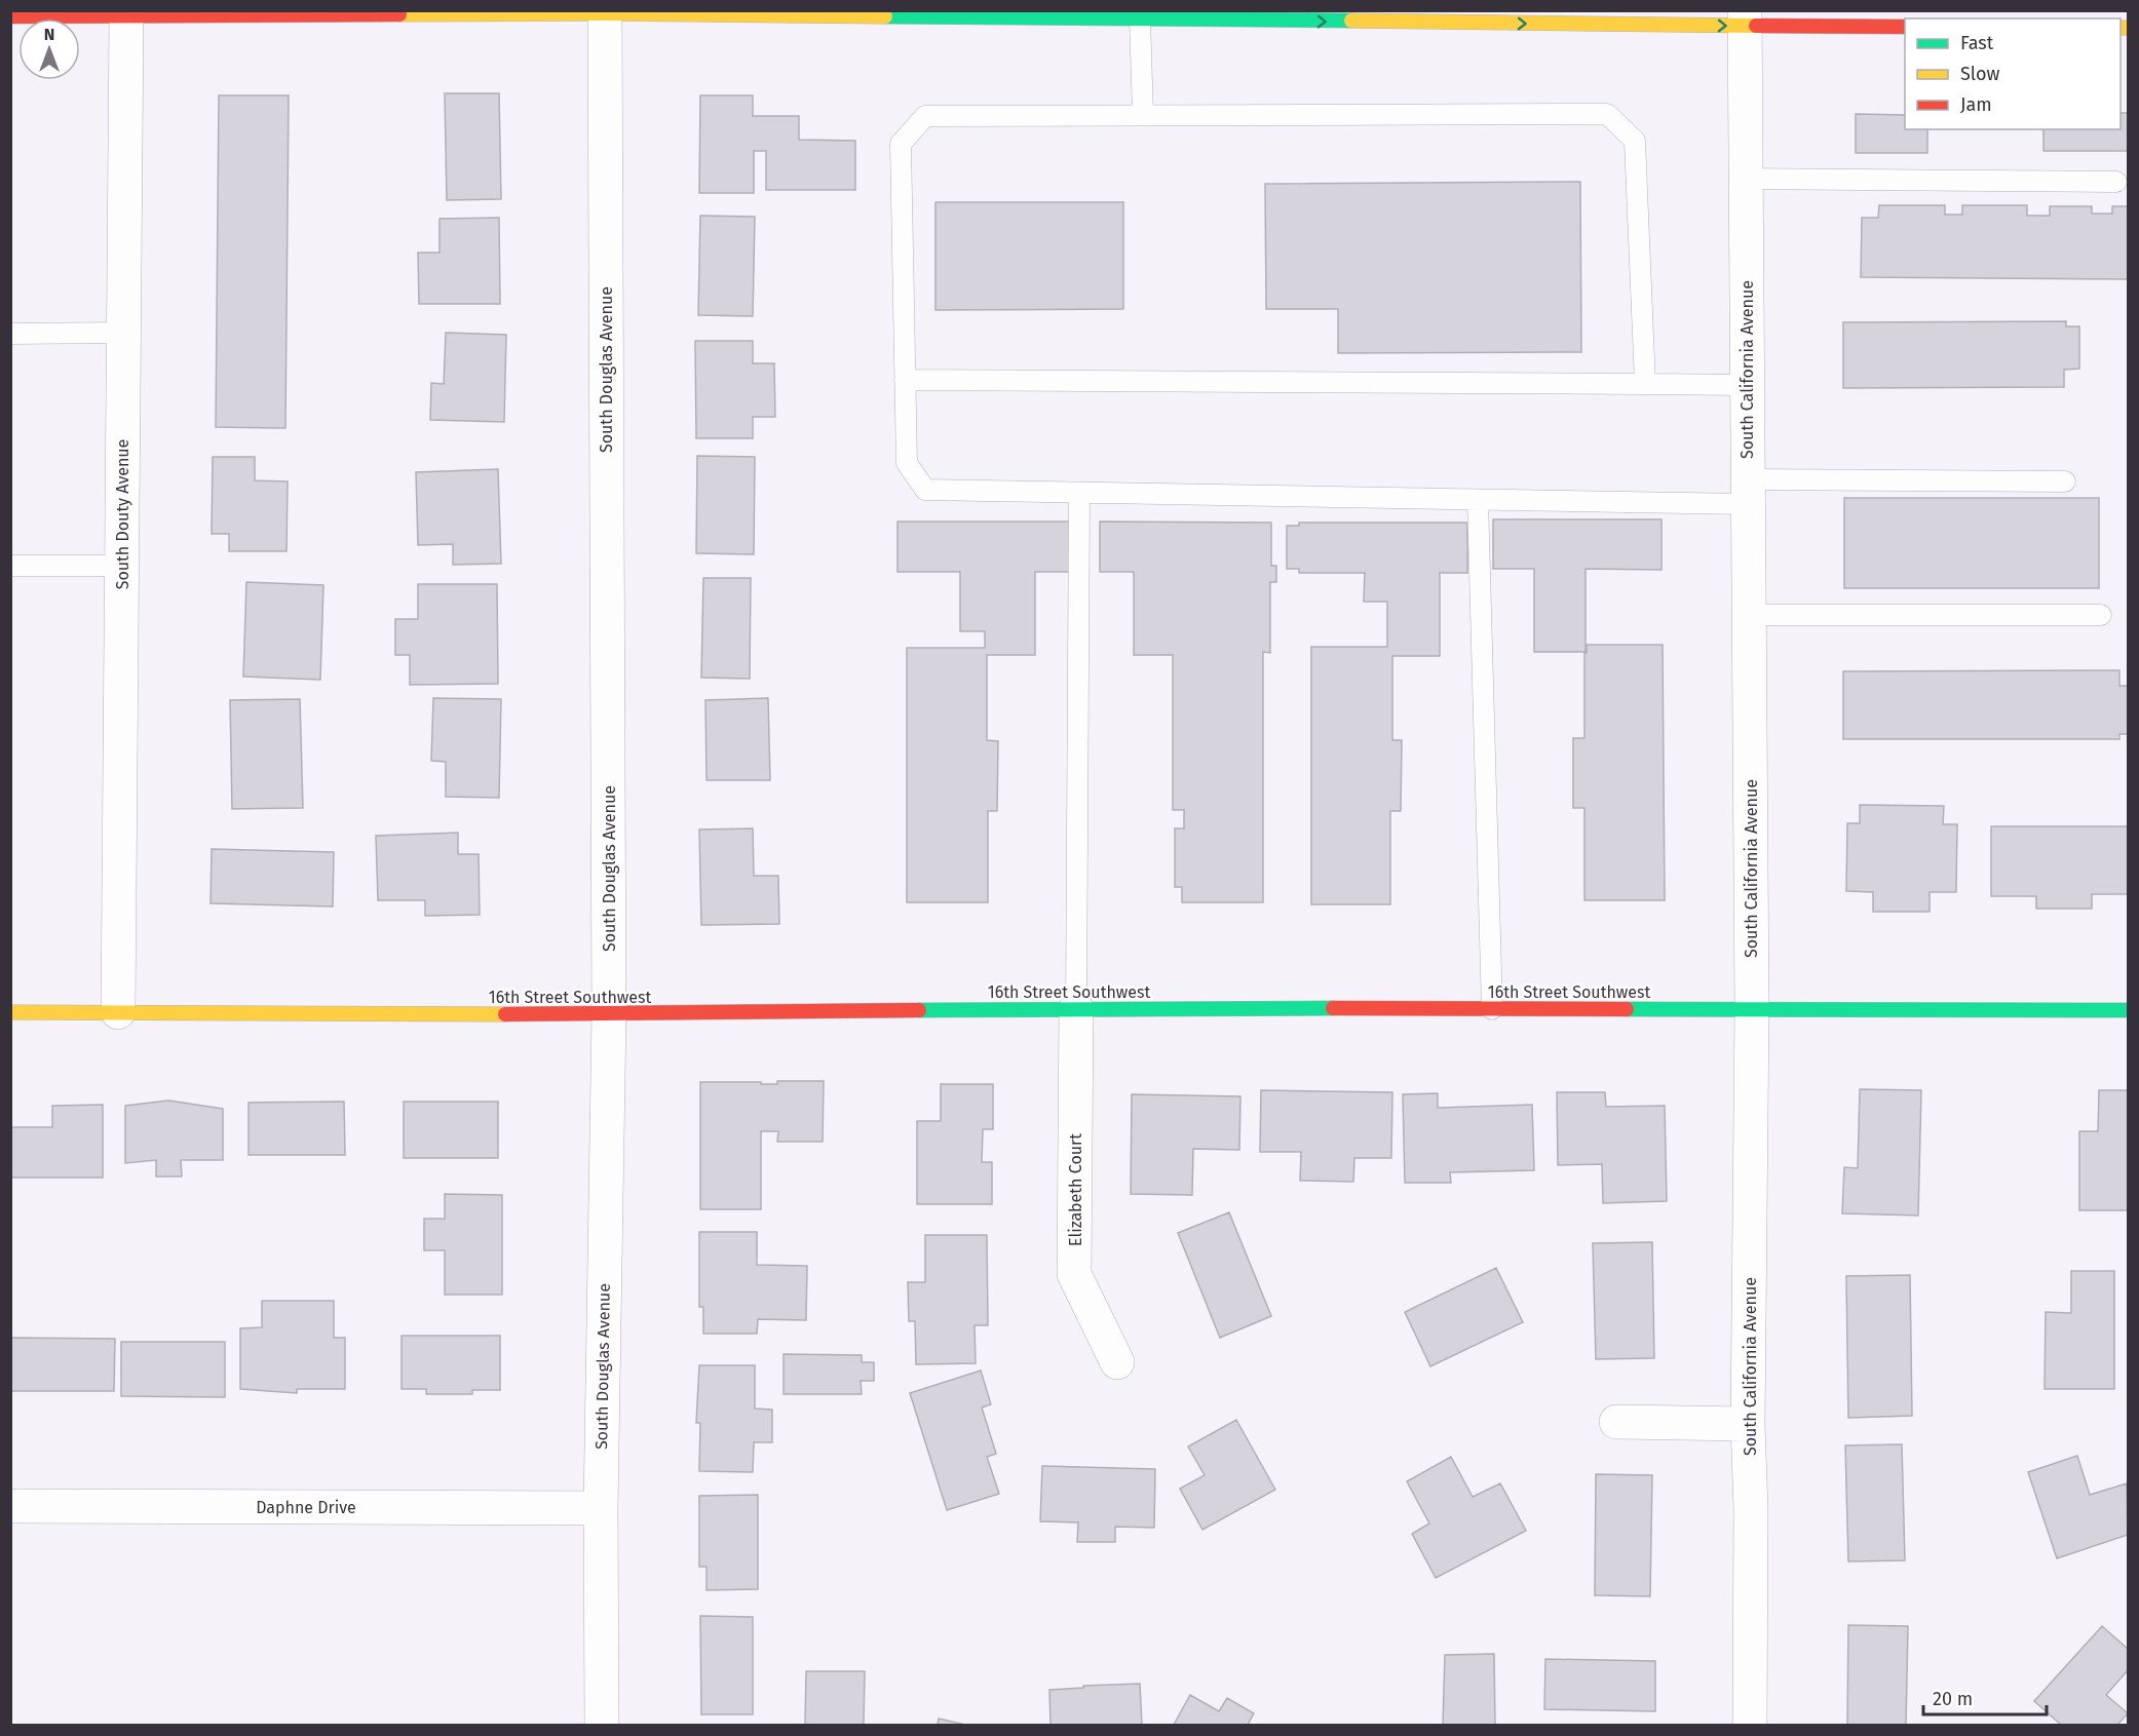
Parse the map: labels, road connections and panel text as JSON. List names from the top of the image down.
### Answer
{
  "streets": {
    "street": [
      "South Douglas Avenue",
      "South California Avenue",
      "South Douty Avenue",
      "16th Street Southwest",
      "Elizabeth Court",
      "Daphne Drive"
    ]
  },
  "crossings": [
    ["South Douglas Avenue", "16th Street Southwest"],
    ["South Douglas Avenue", "Daphne Drive"],
    ["South California Avenue", "16th Street Southwest"],
    ["South Douty Avenue", "16th Street Southwest"],
    ["16th Street Southwest", "Elizabeth Court"]
  ],
  "legend": ["Fast", "Slow", "Jam"],
  "scale_bar": "20 m",
  "north": "top"
}
